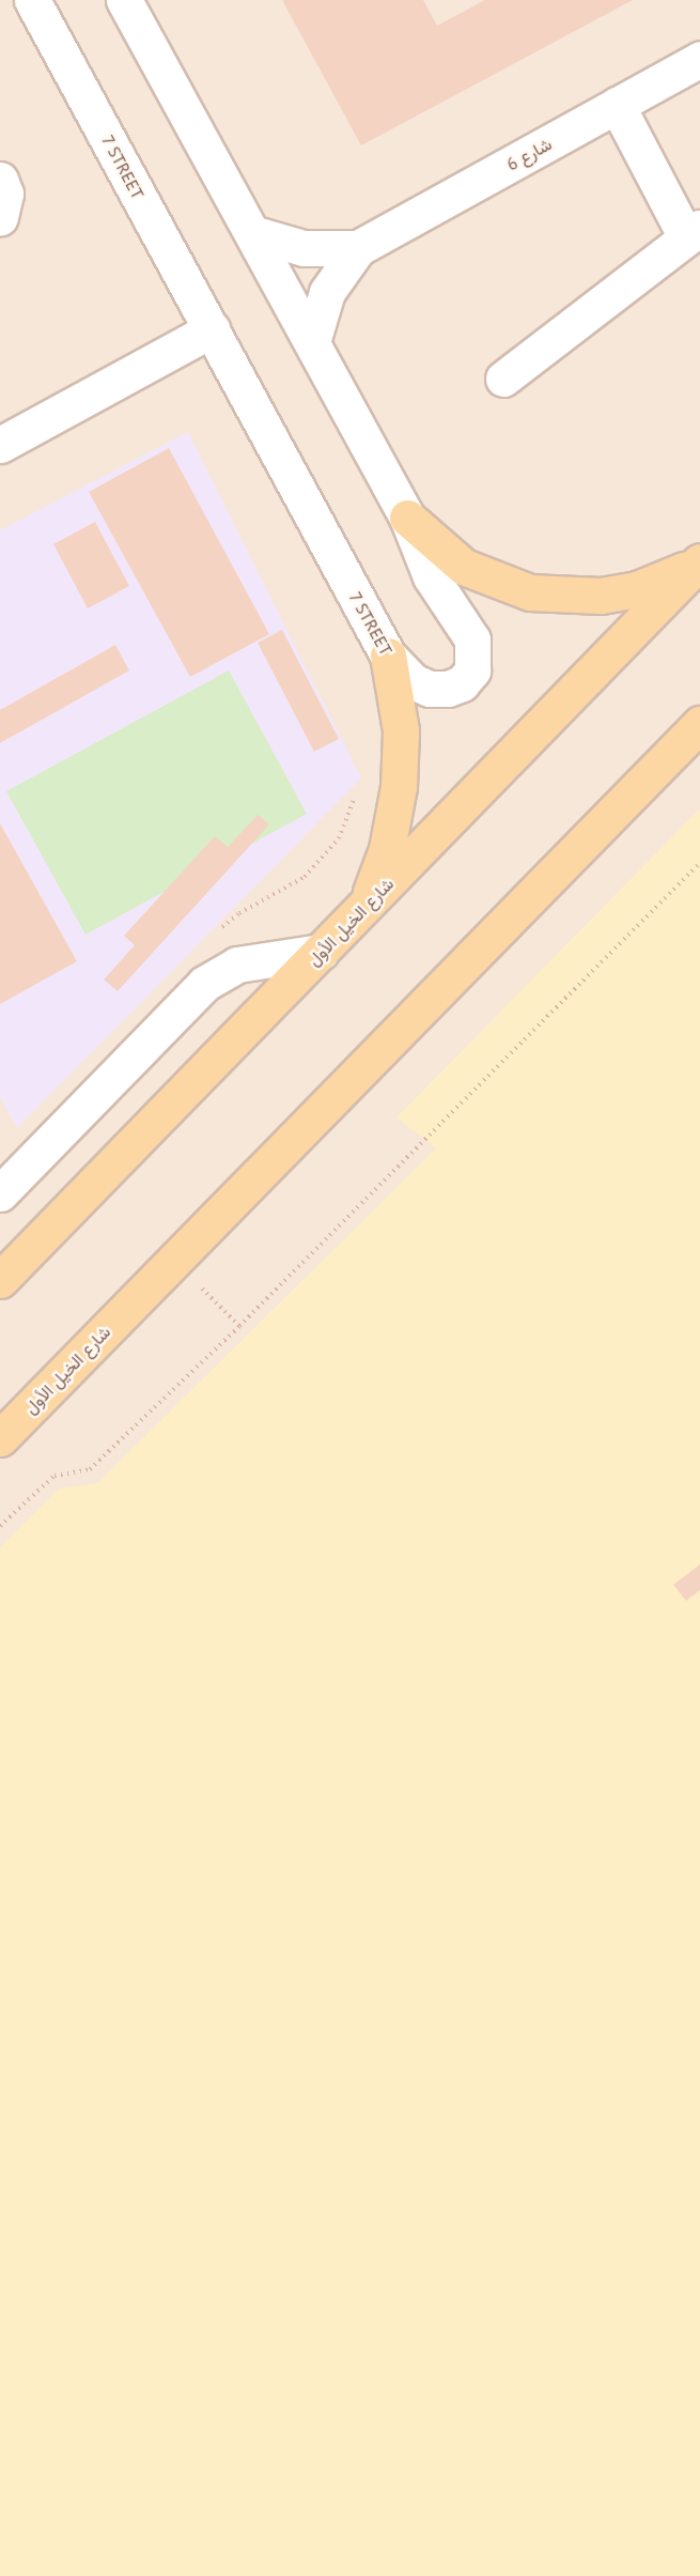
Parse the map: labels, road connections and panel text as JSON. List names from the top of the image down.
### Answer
{
  "streets": {
    "main road": ["شارع الخيل الأول"],
    "street": ["شارع 6", "7 STREET"]
  },
  "crossings": [
    ["شارع 6", "7 STREET"]
  ]
}
